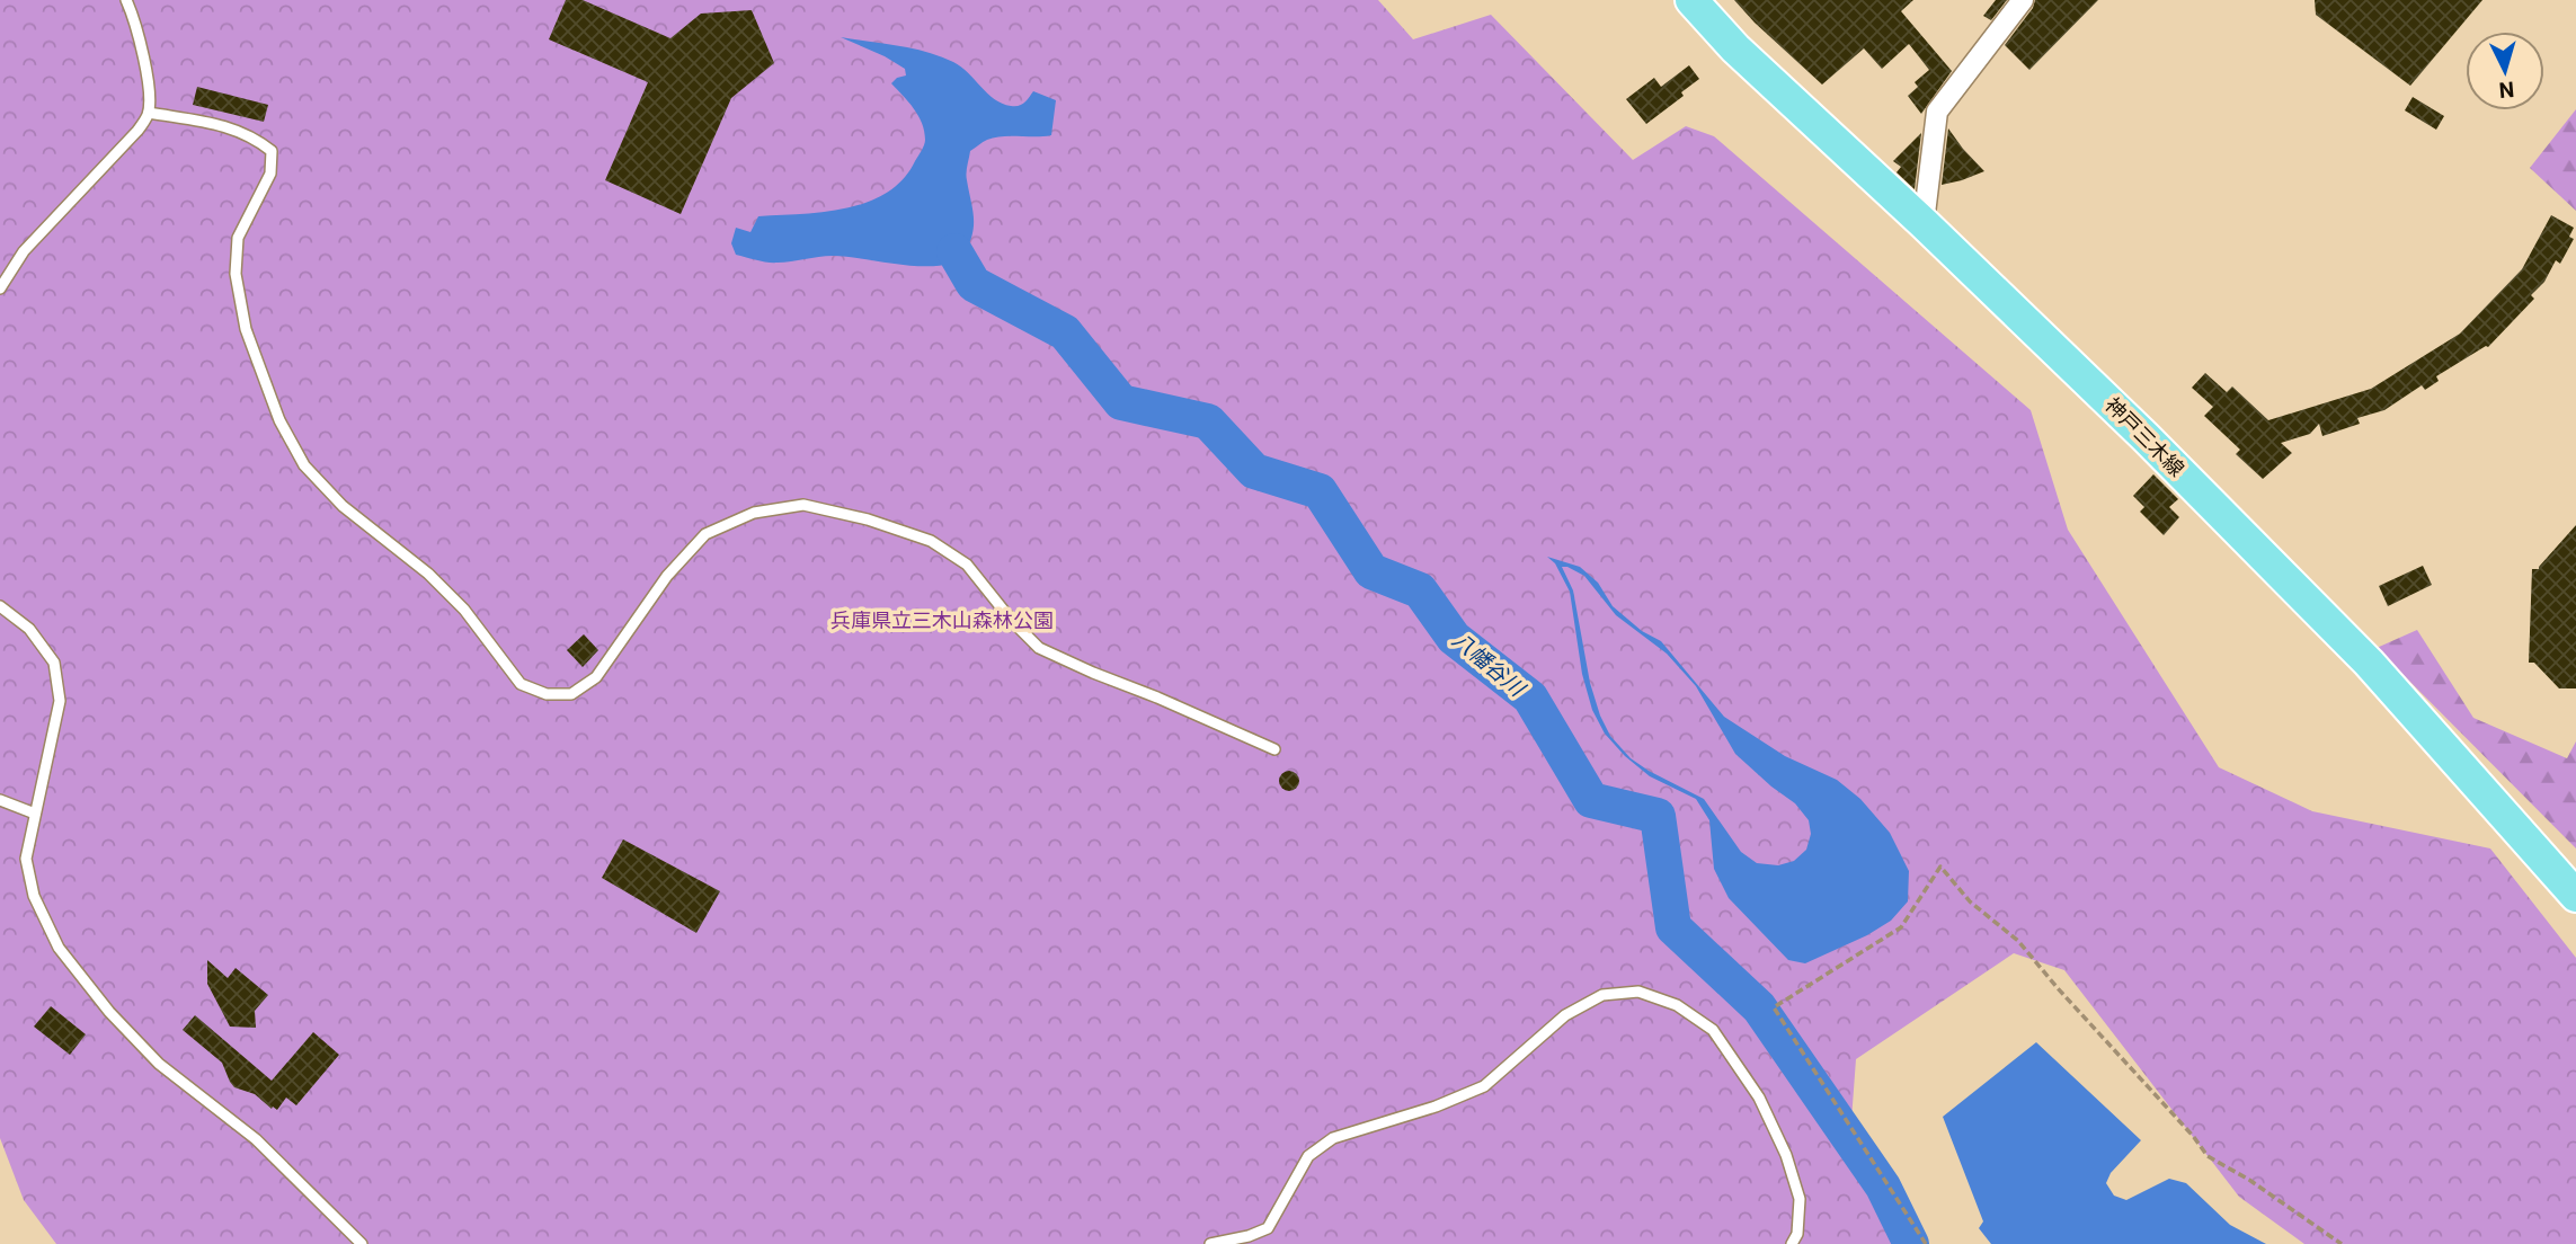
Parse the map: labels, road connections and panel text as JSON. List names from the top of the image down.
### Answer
{
  "streets": {
    "main road": ["神戸三木線"]
  },
  "water": ["八幡谷川"],
  "parks": ["兵庫県立三木山森林公園"],
  "north": "bottom"
}
